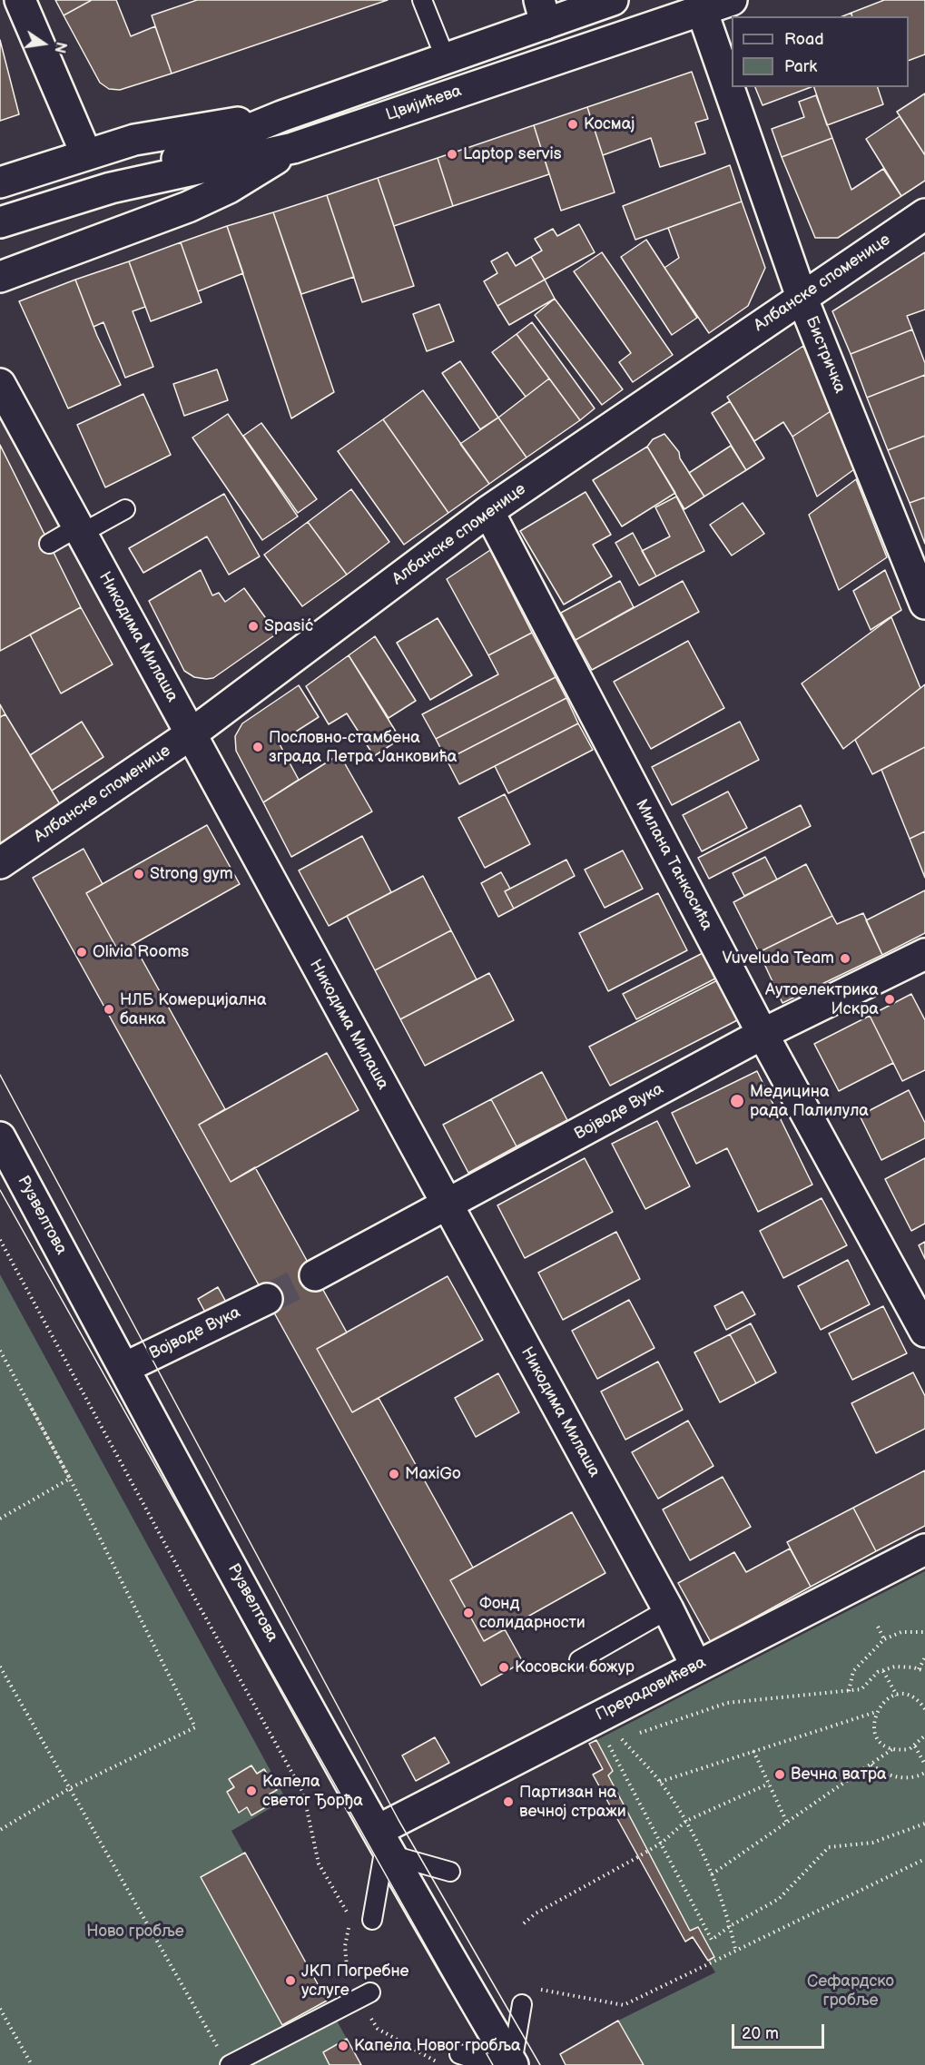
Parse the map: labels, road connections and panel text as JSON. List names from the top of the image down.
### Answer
{
  "streets": {
    "street": [
      "Цвијићева",
      "Албанске споменице",
      "Бистричка",
      "Никодима Милаша",
      "Милана Танкосића",
      "Војводе Вука",
      "Рузвелтова",
      "Прерадовићева"
    ]
  },
  "crossings": [
    ["Цвијићева", "Бистричка"],
    ["Албанске споменице", "Бистричка"],
    ["Албанске споменице", "Никодима Милаша"],
    ["Албанске споменице", "Милана Танкосића"],
    ["Никодима Милаша", "Војводе Вука"],
    ["Никодима Милаша", "Прерадовићева"],
    ["Милана Танкосића", "Војводе Вука"],
    ["Војводе Вука", "Рузвелтова"],
    ["Рузвелтова", "Прерадовићева"]
  ],
  "parks": ["Ново гробље", "Сефардско гробље"],
  "places": [
    "Космај",
    "Laptop servis",
    "Spasić",
    "Пословно-стамбена зграда Петра Јанковића",
    "Strong gym",
    "Olivia Rooms",
    "Vuveluda Team",
    "Аутоелектрика Искра",
    "НЛБ Комерцијална банка",
    "Медицина рада Палилула",
    "MaxiGo",
    "Фонд солидарности",
    "Косовски божур",
    "Вечна ватра",
    "Капела светог Ђорђа",
    "Партизан на вечној стражи",
    "ЈКП Погребне услуге",
    "Капела Новог гробља"
  ],
  "legend": ["Road", "Park"],
  "scale_bar": "20 m",
  "north": "right"
}
